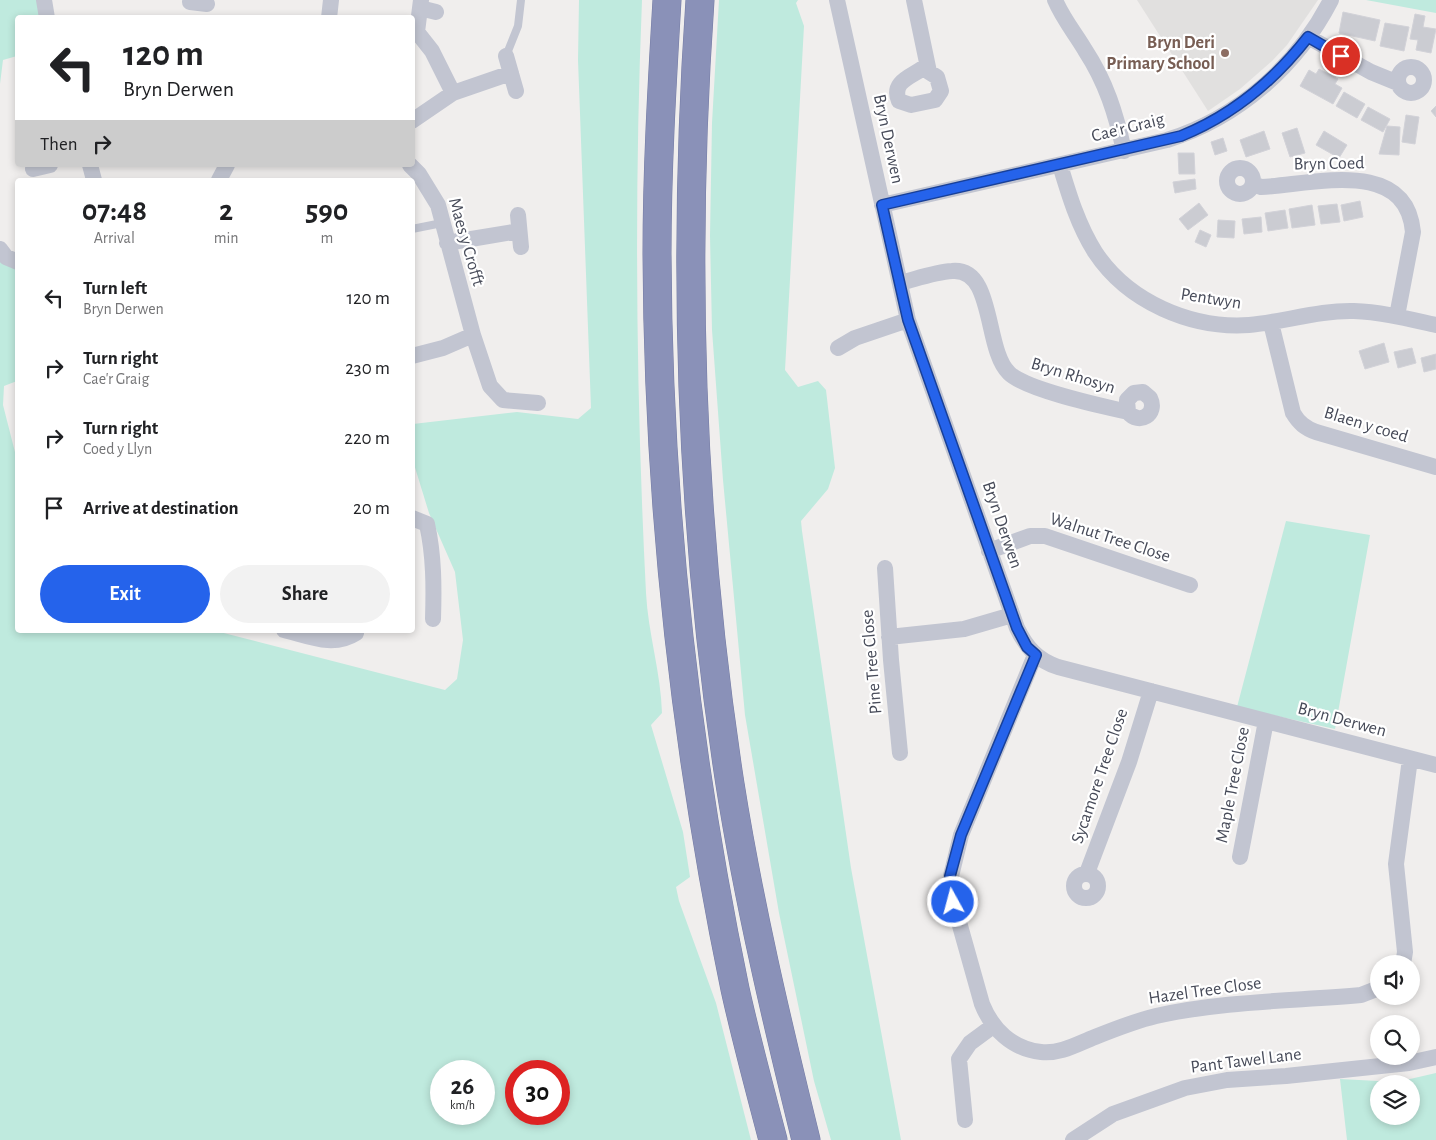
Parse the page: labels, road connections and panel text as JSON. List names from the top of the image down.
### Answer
{
  "streets": {
    "street": [
      "Cae'r Graig",
      "Bryn Derwen",
      "Bryn Coed",
      "Maes y Crofft",
      "Pentwyn",
      "Bryn Rhosyn",
      "Blaen y coed",
      "Walnut Tree Close",
      "Pine Tree Close",
      "Sycamore Tree Close",
      "Maple Tree Close",
      "Hazel Tree Close",
      "Pant Tawel Lane"
    ]
  },
  "crossings": [
    ["Cae'r Graig", "Bryn Derwen"],
    ["Cae'r Graig", "Pentwyn"],
    ["Bryn Derwen", "Bryn Rhosyn"],
    ["Bryn Derwen", "Walnut Tree Close"],
    ["Bryn Derwen", "Sycamore Tree Close"],
    ["Bryn Derwen", "Maple Tree Close"],
    ["Bryn Derwen", "Hazel Tree Close"],
    ["Bryn Coed", "Pentwyn"],
    ["Pentwyn", "Blaen y coed"]
  ],
  "places": ["Bryn Deri Primary School"],
  "page": {
    "turn": ["120 m", "Bryn Derwen"],
    "then": "Then",
    "eta": [
      "07:48",
      "Arrival",
      "2",
      "min",
      "590",
      "m"
    ],
    "list": [
      {
        "name": "Turn left",
        "note": "Bryn Derwen",
        "value": "120 m"
      },
      {
        "name": "Turn right",
        "note": "Cae'r Graig",
        "value": "230 m"
      },
      {
        "name": "Turn right",
        "note": "Coed y Llyn",
        "value": "220 m"
      },
      {
        "name": "Arrive at destination",
        "value": "20 m"
      }
    ],
    "buttons": ["Exit", "Share"],
    "speed": "26 km/h",
    "limit": "30"
  }
}
